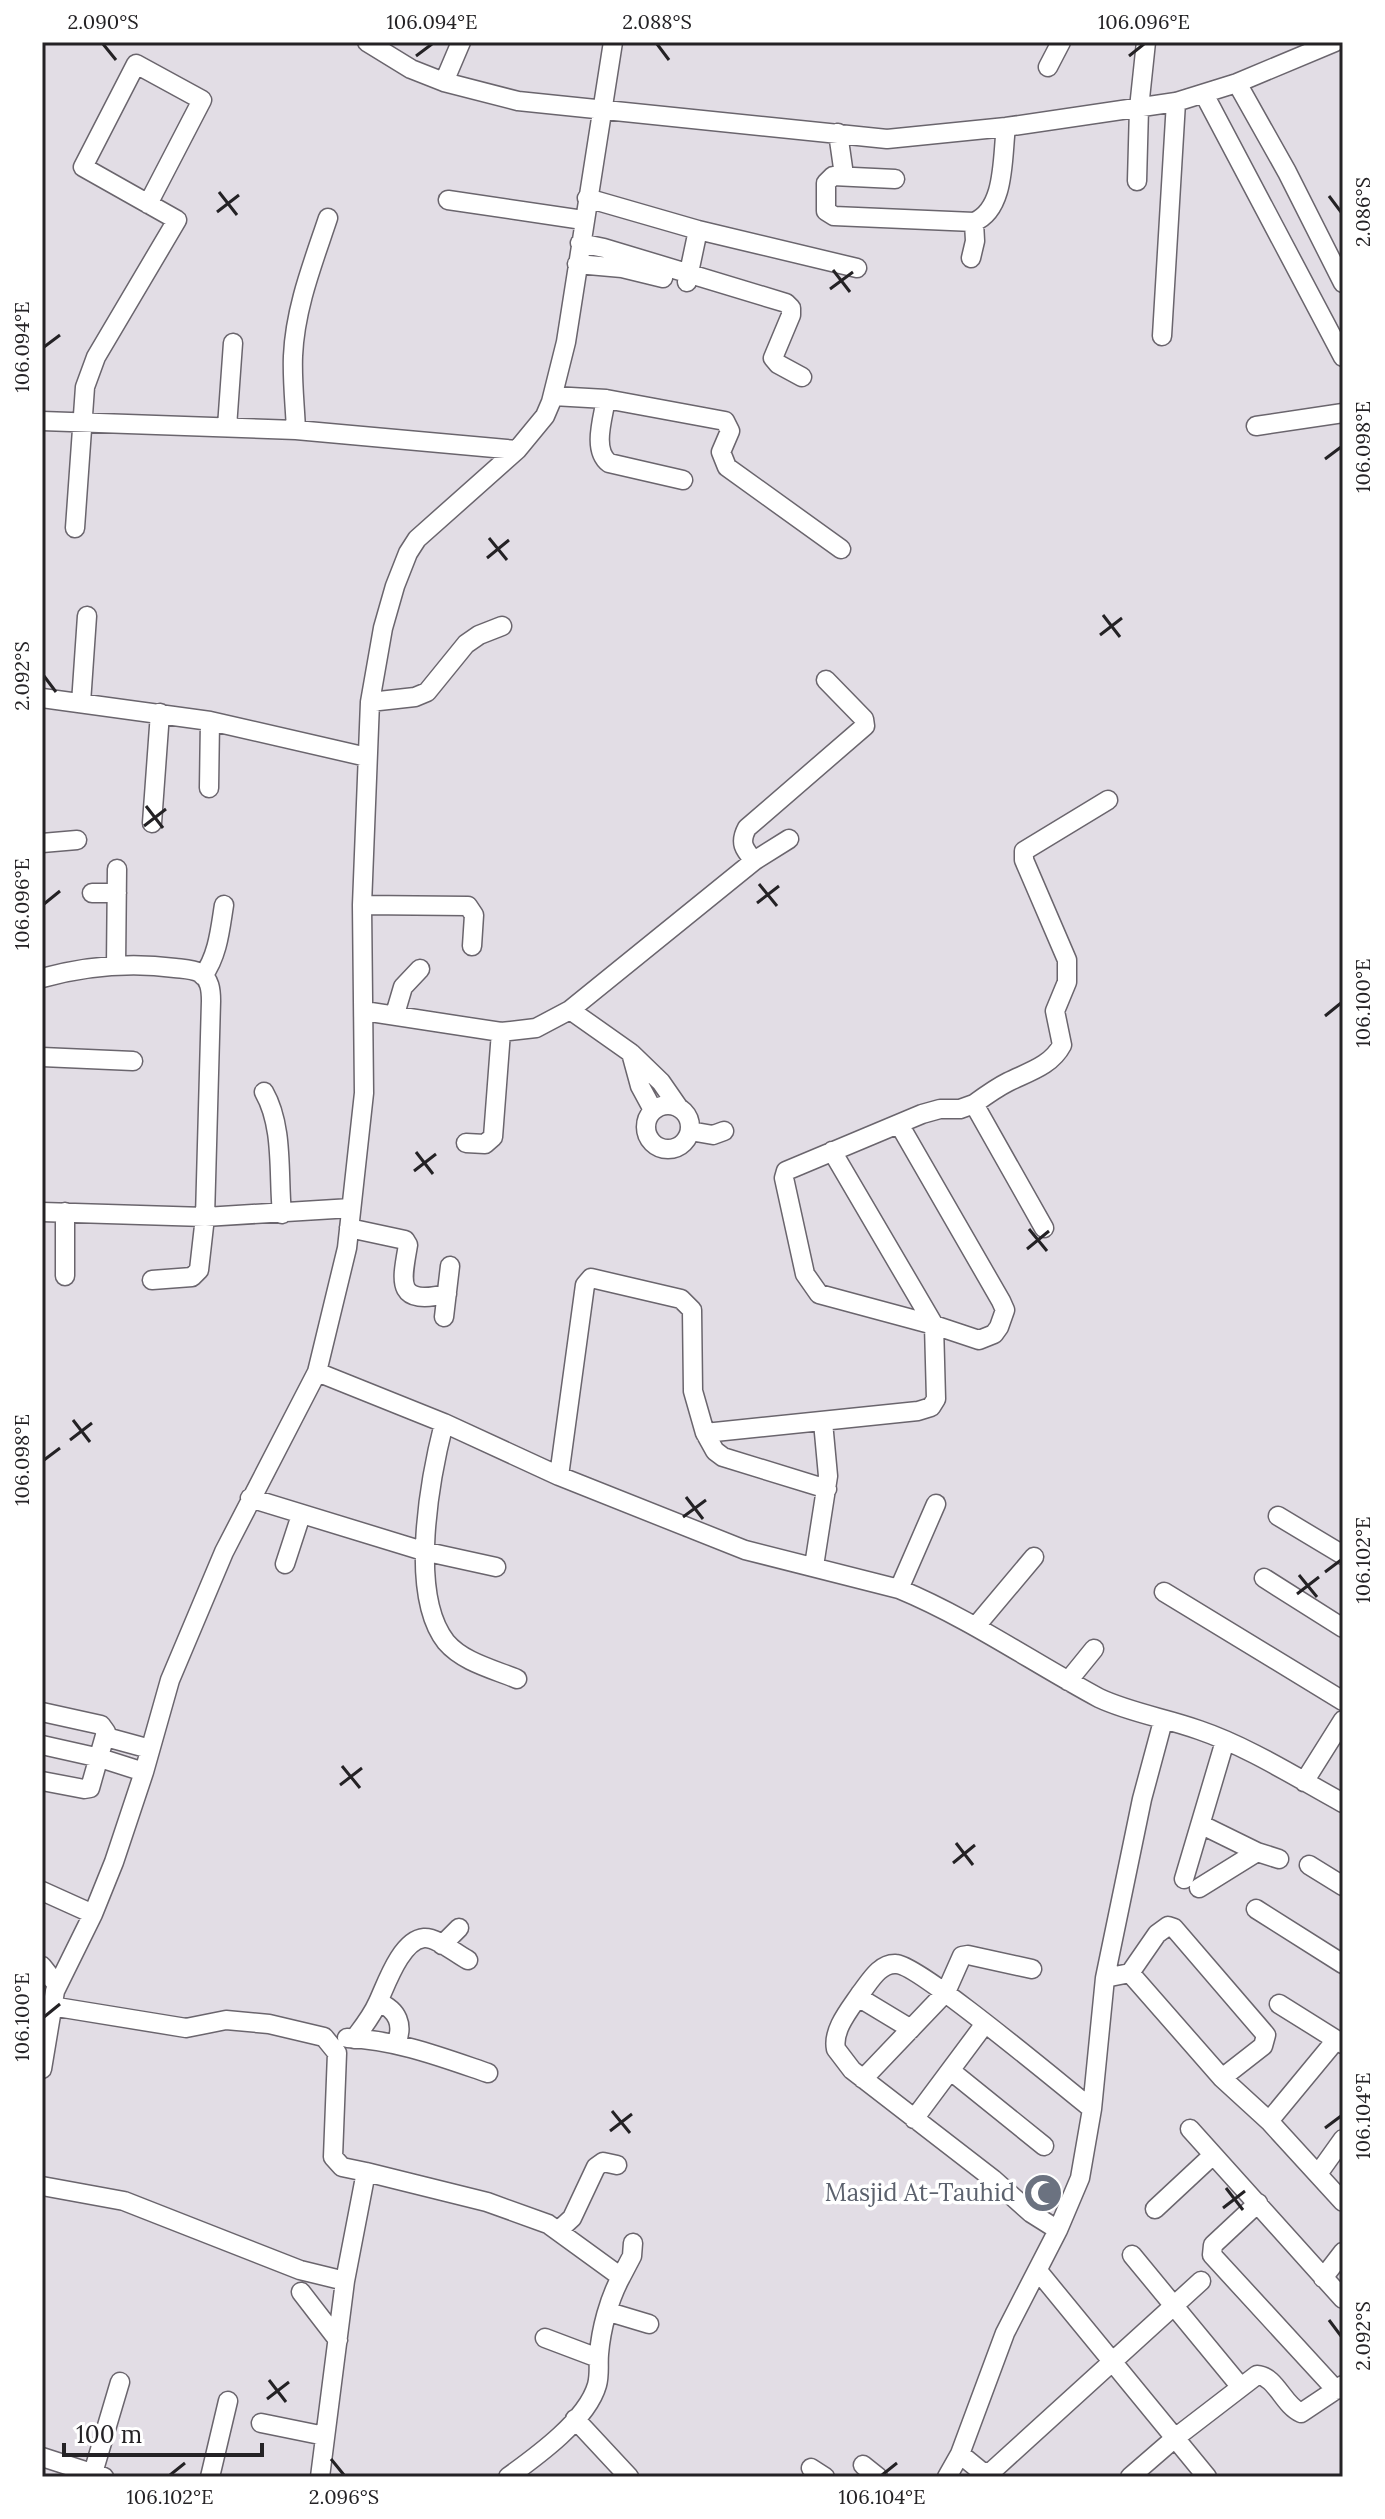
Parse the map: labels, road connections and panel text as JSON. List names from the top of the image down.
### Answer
{
  "places": {
    "mosque": ["Masjid At-Tauhid"]
  },
  "scale_bar": "100 m",
  "coordinates": [
    "2.090°S",
    "106.094°E",
    "2.088°S",
    "106.096°E",
    "2.086°S",
    "106.098°E",
    "2.092°S",
    "106.100°E",
    "106.102°E",
    "106.104°E",
    "2.096°S"
  ]
}
